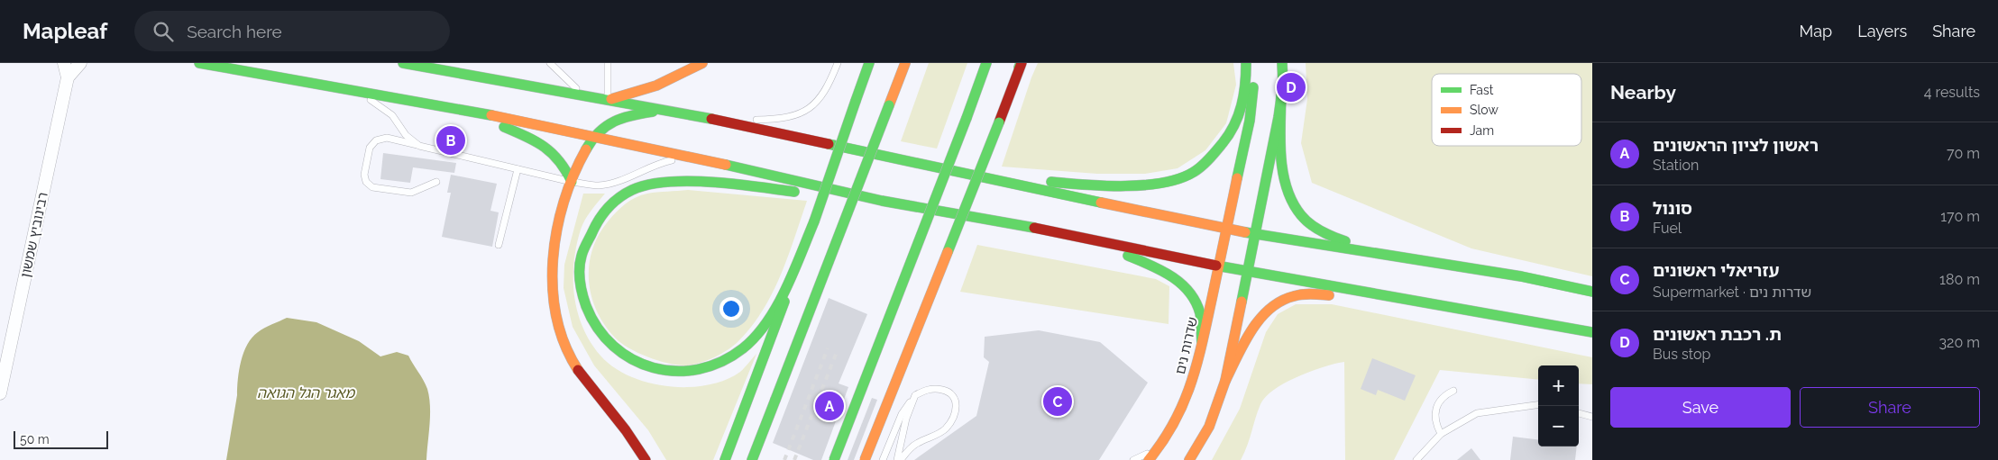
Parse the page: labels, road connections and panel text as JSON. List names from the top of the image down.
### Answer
{
  "streets": {
    "main road": ["שדרות נים"],
    "street": ["רבינוביץ שמשון"]
  },
  "water": ["מאגר הגל הגואה"],
  "legend": ["Fast", "Slow", "Jam"],
  "scale_bar": "50 m",
  "page": {
    "header": "Mapleaf",
    "search": "Search here",
    "nav": ["Map", "Layers", "Share"],
    "heading": ["Nearby", "4 results"],
    "pins": [
      "D",
      "B",
      "C",
      "A"
    ],
    "list": [
      {
        "mark": "A",
        "name": "ראשון לציון הראשונים",
        "note": "Station",
        "value": "70 m"
      },
      {
        "mark": "B",
        "name": "סונול",
        "note": "Fuel",
        "value": "170 m"
      },
      {
        "mark": "C",
        "name": "עזריאלי ראשונים",
        "note": "Supermarket · שדרות נים",
        "value": "180 m"
      },
      {
        "mark": "D",
        "name": "ת. רכבת ראשונים",
        "note": "Bus stop",
        "value": "320 m"
      }
    ],
    "map_buttons": ["+", "−"],
    "buttons": ["Save", "Share"],
    "scale": "50 m"
  }
}
